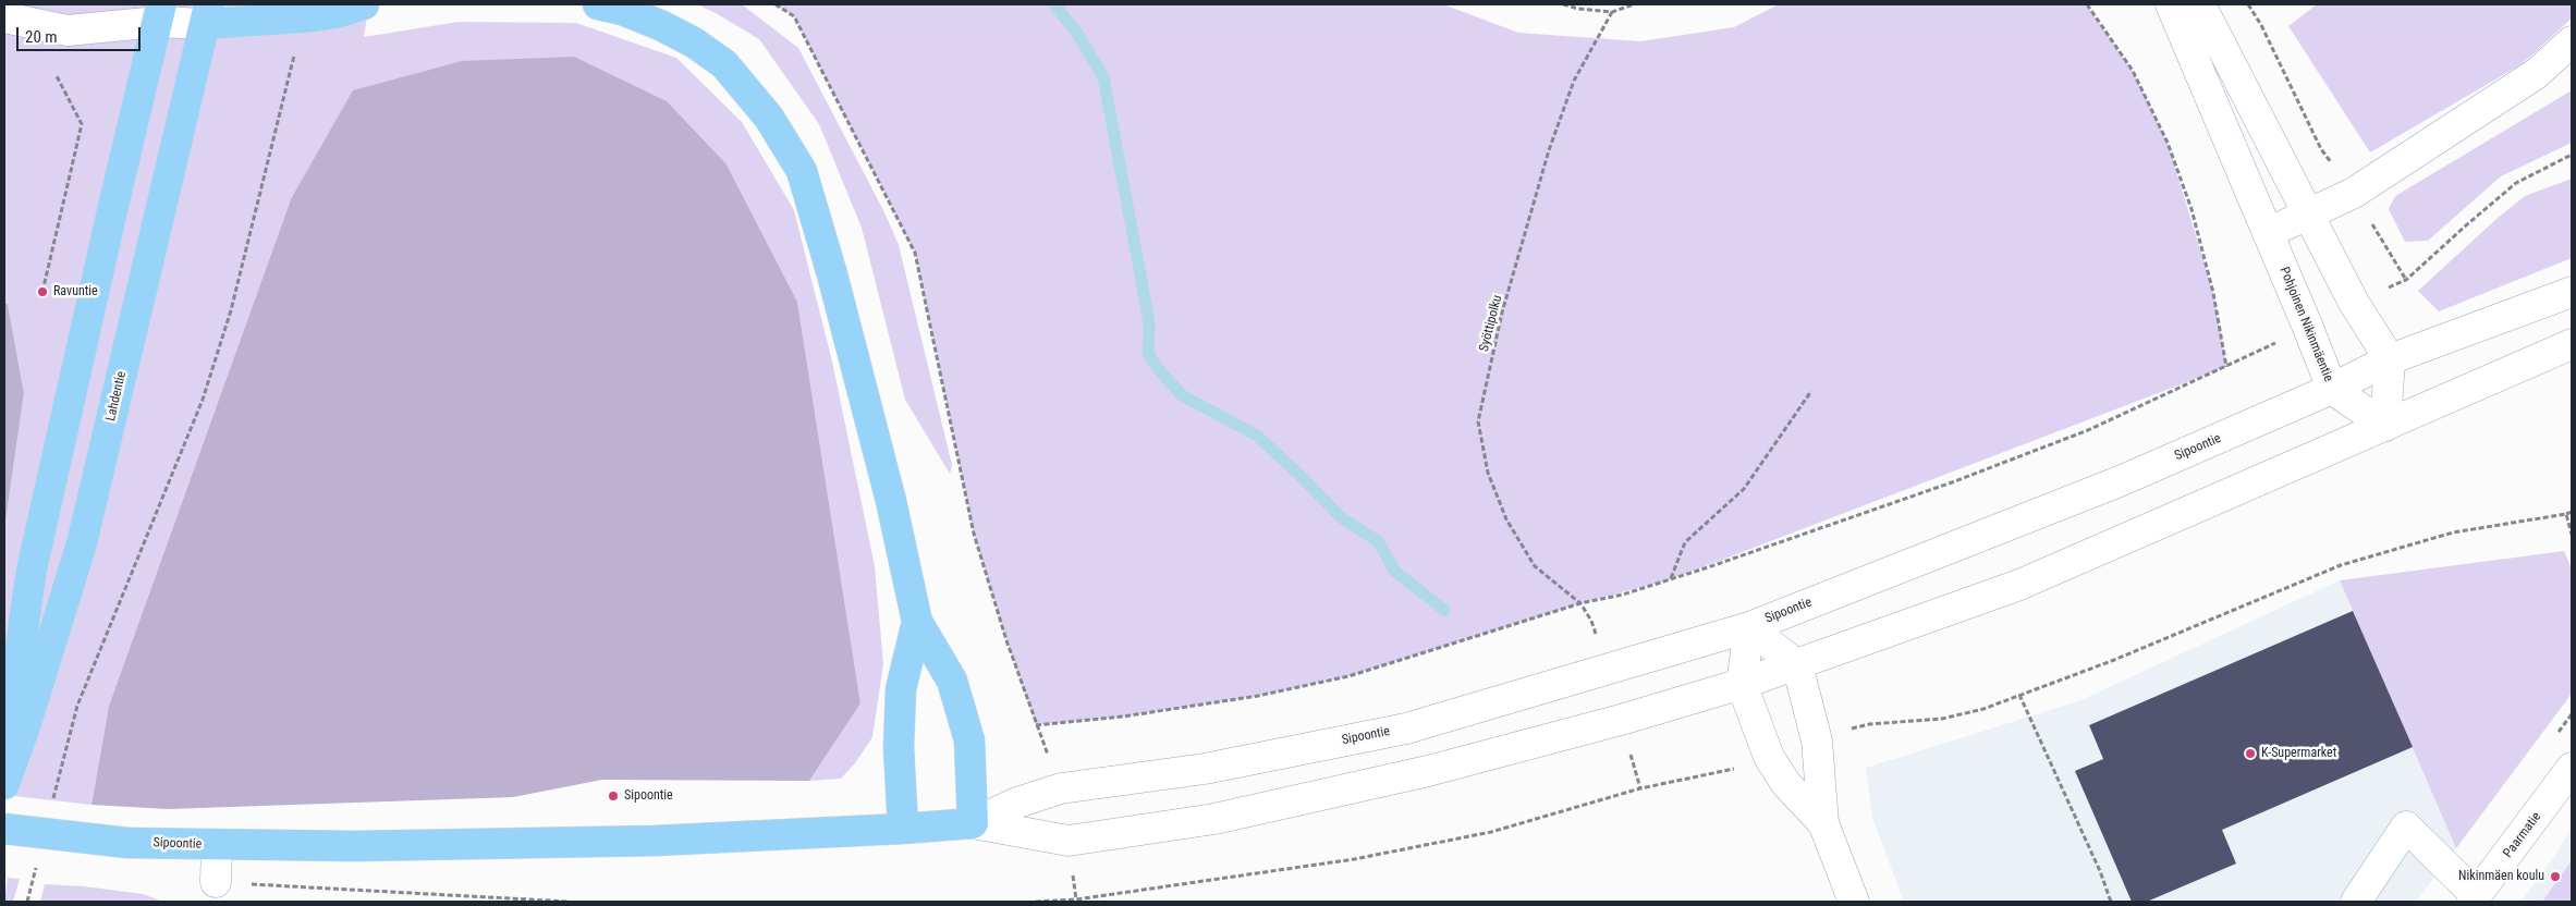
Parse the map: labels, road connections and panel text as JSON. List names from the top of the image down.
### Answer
{
  "streets": {
    "main road": ["Lahdentie", "Sipoontie"],
    "street": ["Pohjoinen Nikinmäentie", "Paarmatie"],
    "path": ["Syöttipolku"]
  },
  "crossings": [
    ["Pohjoinen Nikinmäentie", "Sipoontie"]
  ],
  "places": [
    "Ravuntie",
    "K-Supermarket",
    "Sipoontie",
    "Nikinmäen koulu"
  ],
  "scale_bar": "20 m"
}
